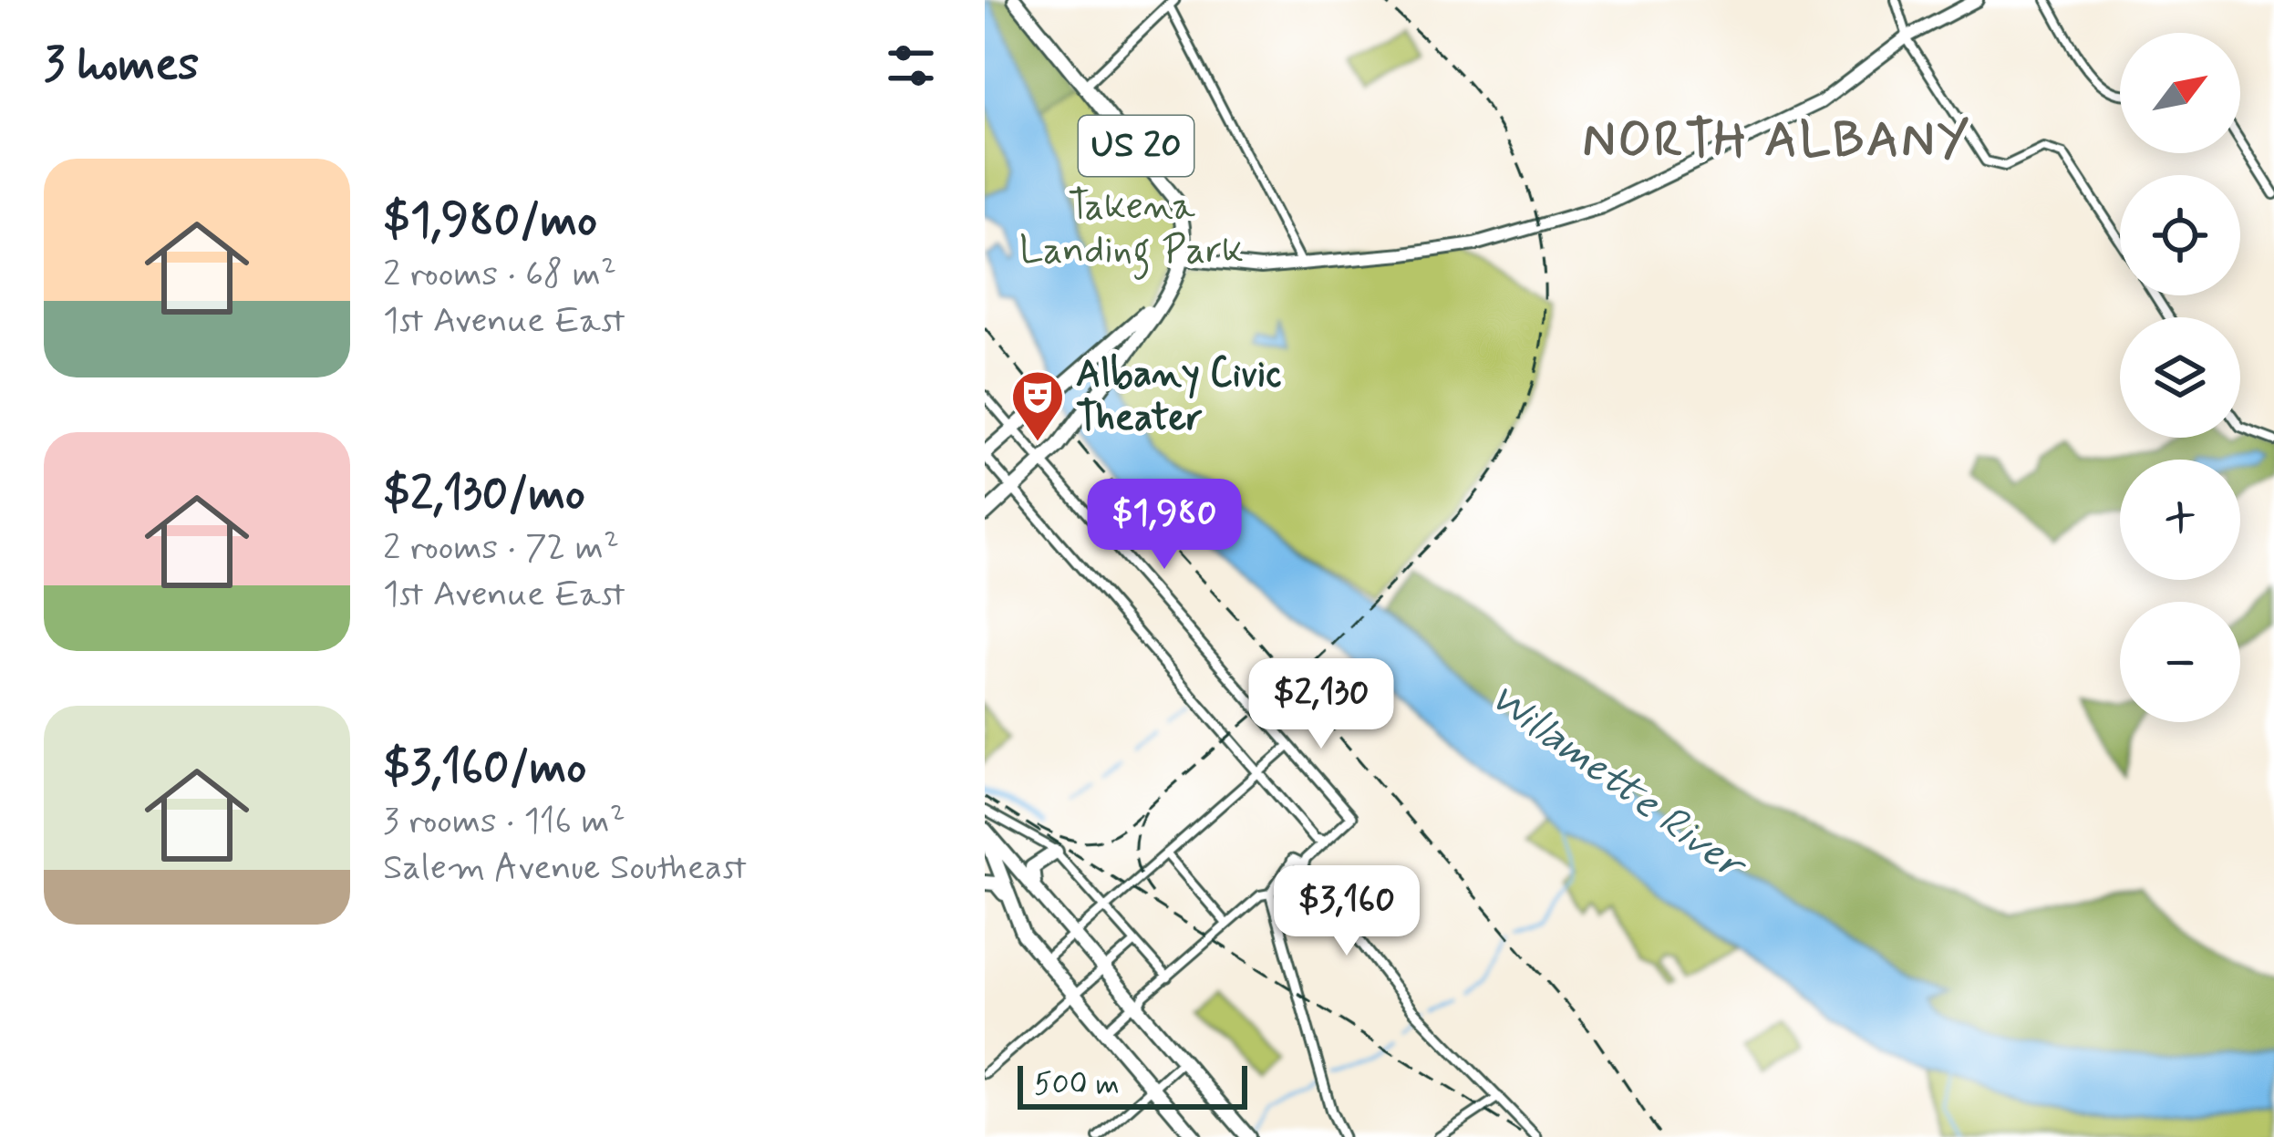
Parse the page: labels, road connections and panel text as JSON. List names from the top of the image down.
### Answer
{
  "streets": {
    "highway": ["US 20"]
  },
  "districts": ["NORTH ALBANY"],
  "water": ["Willamette River"],
  "parks": ["Takena Landing Park"],
  "places": {
    "theatre": ["Albany Civic Theater"]
  },
  "scale_bar": "500 m",
  "north": "top right",
  "page": {
    "heading": "3 homes",
    "map_buttons": ["+", "−"],
    "list": [
      {
        "name": "$1,980/mo",
        "note": "2 rooms · 68 m² · 1st Avenue East"
      },
      {
        "name": "$2,130/mo",
        "note": "2 rooms · 72 m² · 1st Avenue East"
      },
      {
        "name": "$3,160/mo",
        "note": "3 rooms · 116 m² · Salem Avenue Southeast"
      }
    ],
    "price": ["$1,980", "$2,130", "$3,160"],
    "scale": "500 m"
  }
}
